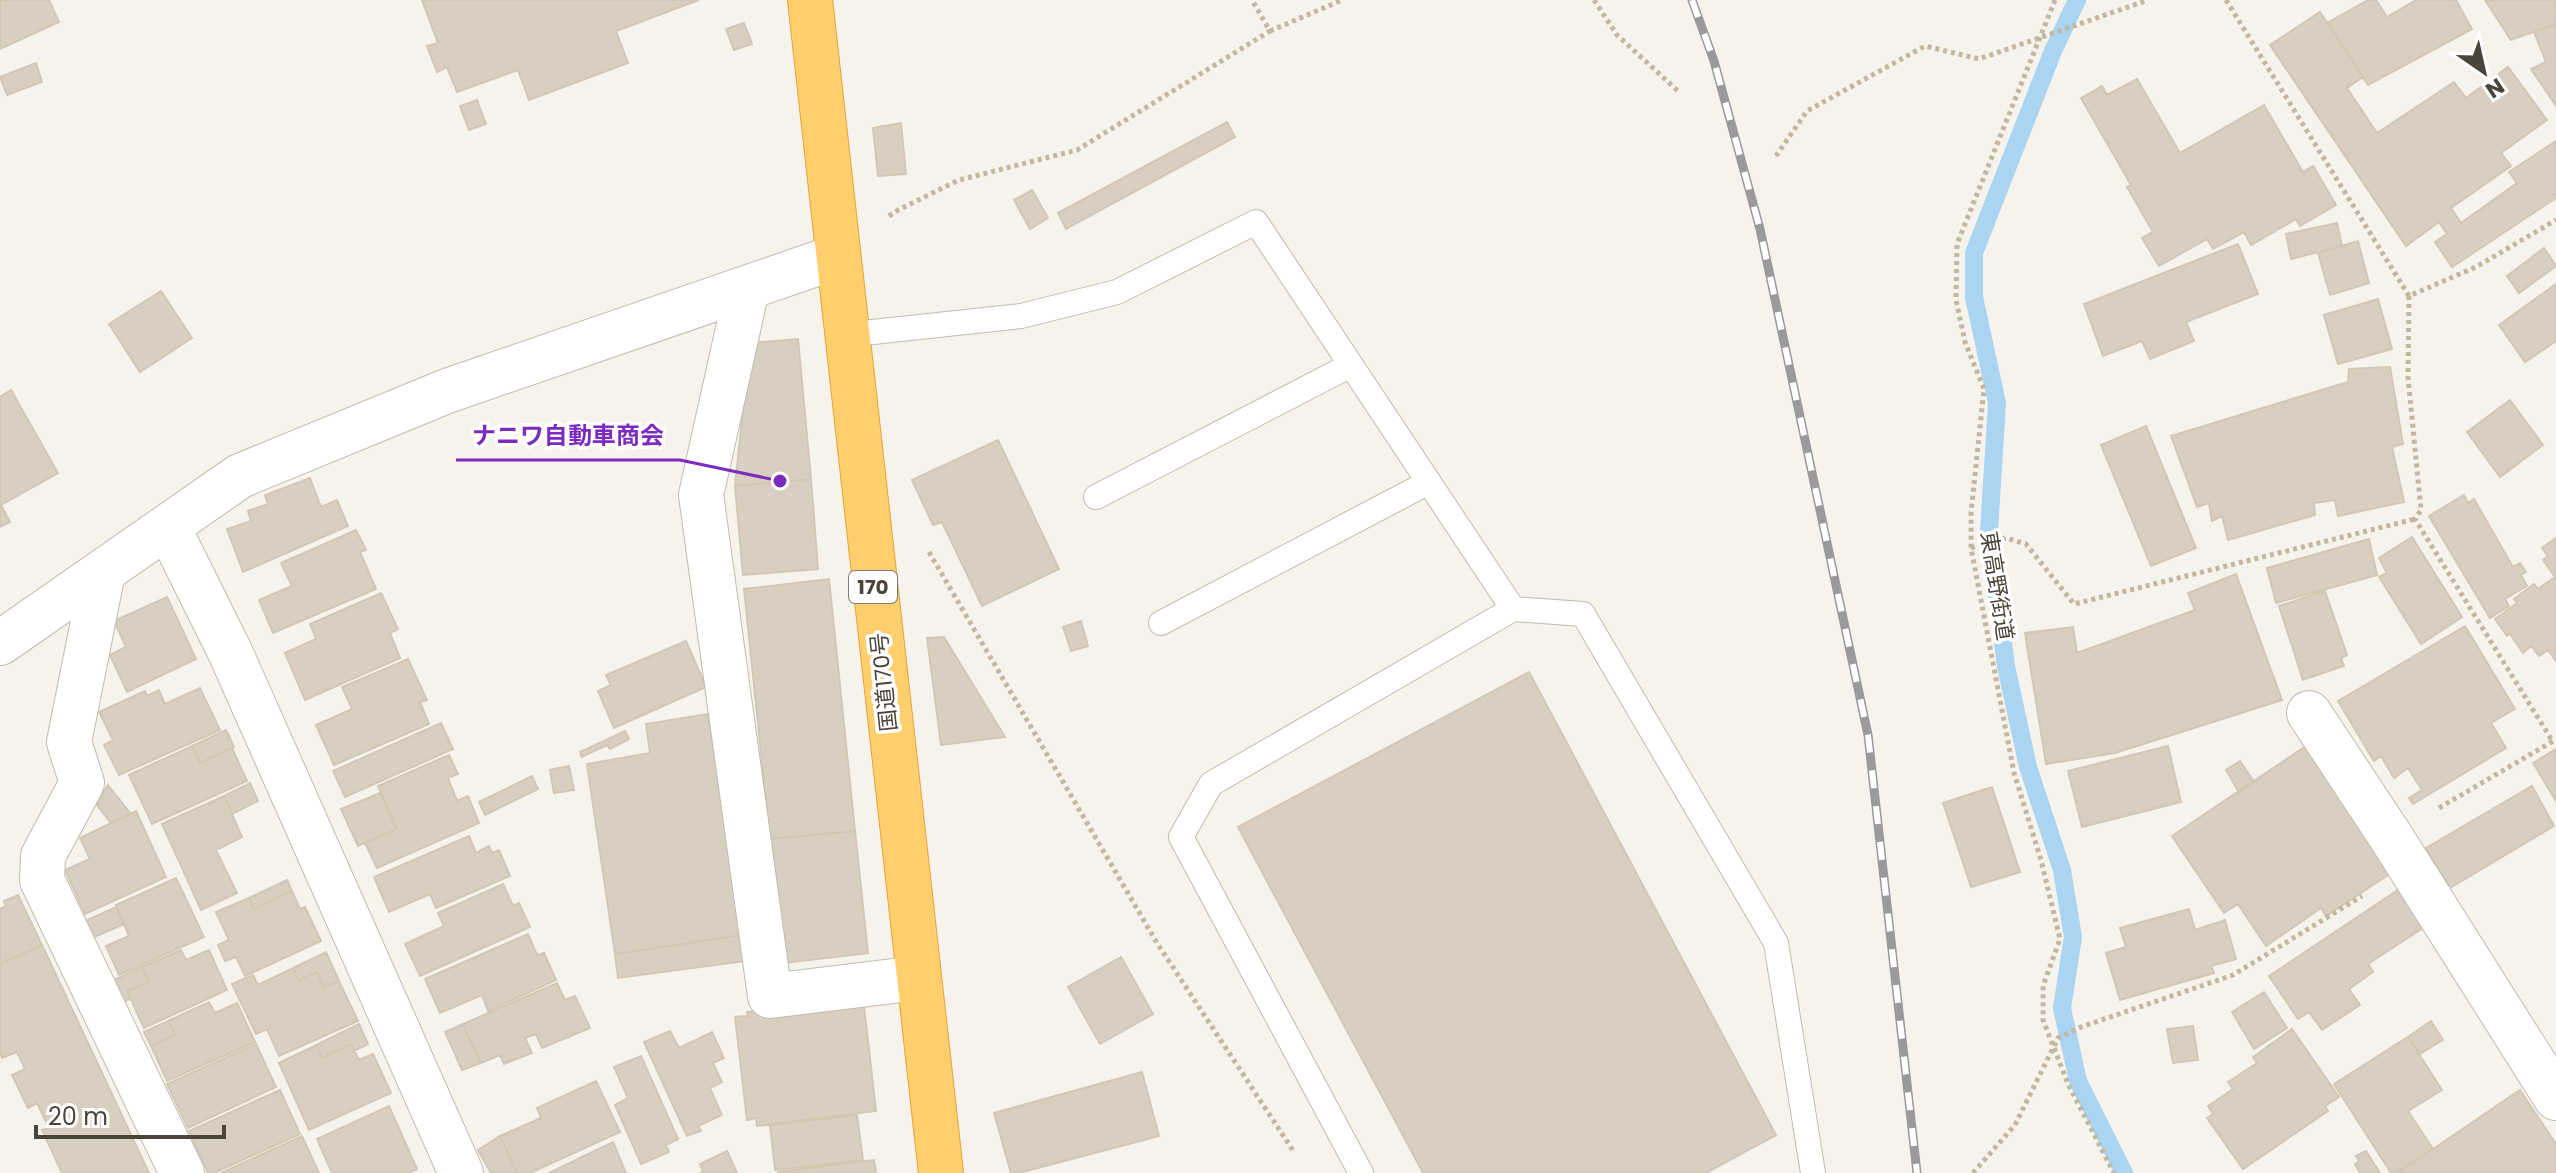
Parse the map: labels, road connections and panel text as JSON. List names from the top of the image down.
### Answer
{
  "streets": {
    "highway": ["170", "国道170号"],
    "path": ["東高野街道"]
  },
  "places": ["ナニワ自動車商会"],
  "scale_bar": "20 m",
  "north": "bottom right"
}
